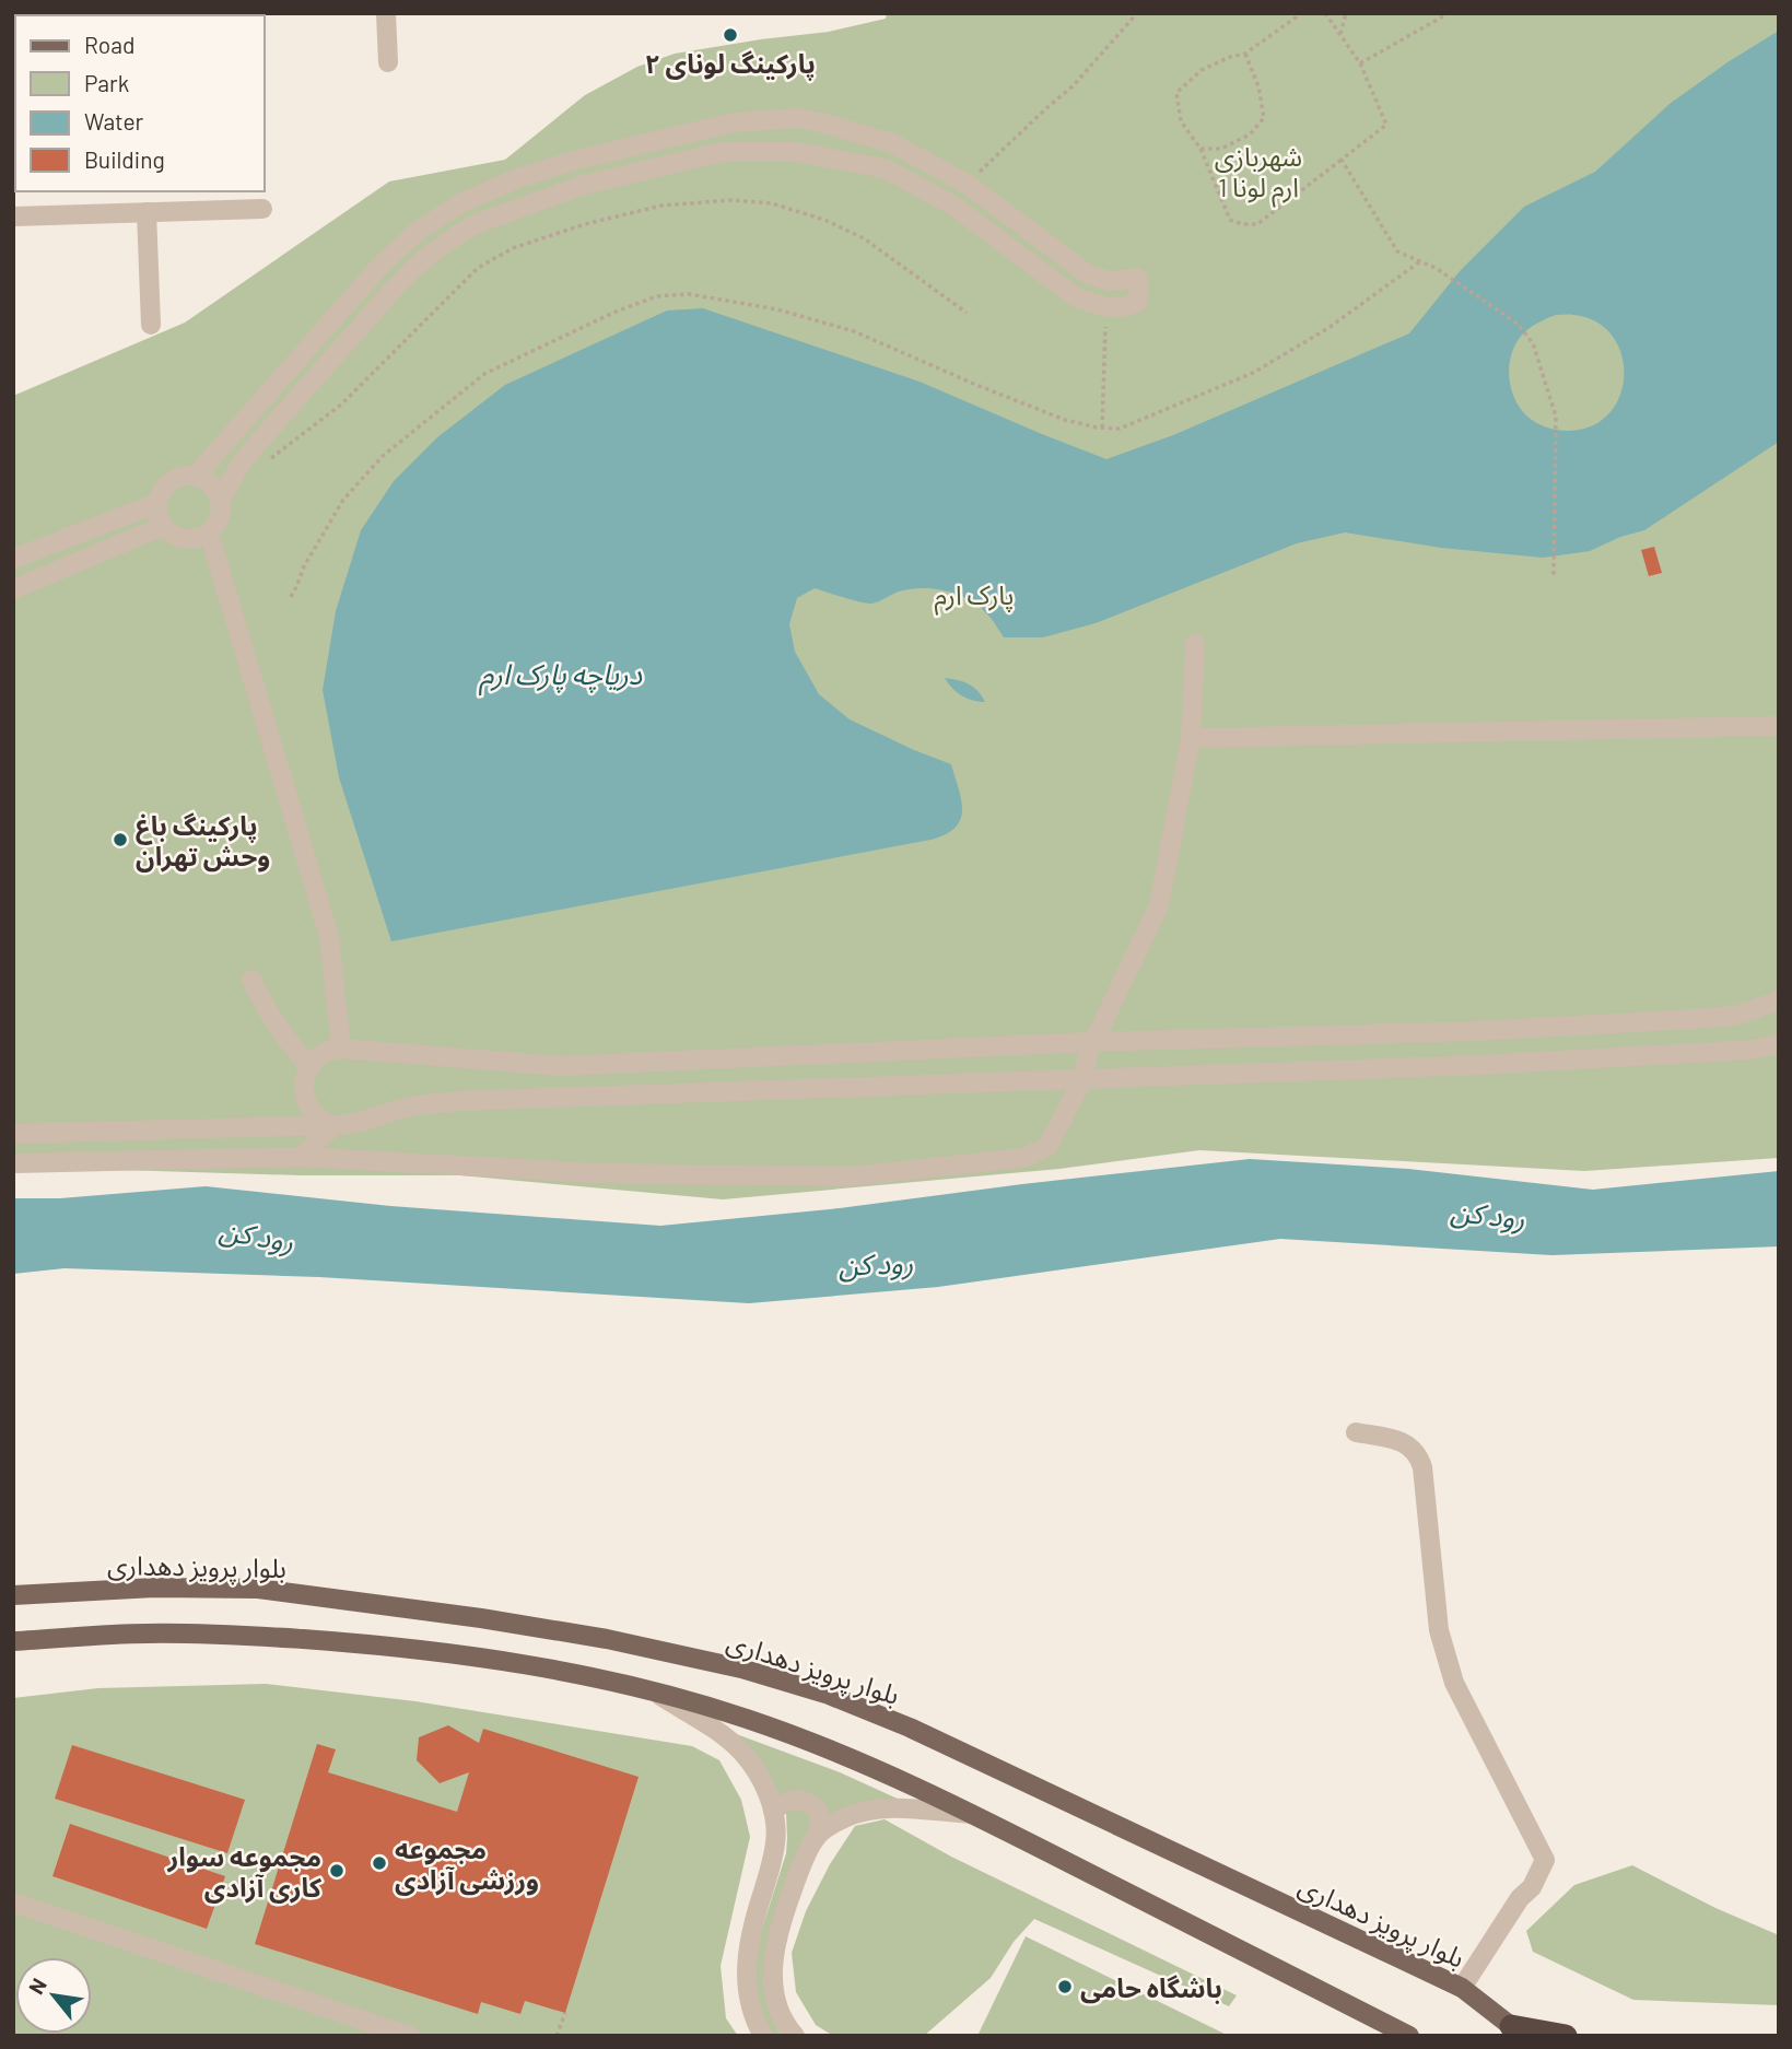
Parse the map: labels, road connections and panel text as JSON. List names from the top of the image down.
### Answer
{
  "streets": {
    "main road": ["بلوار پرویز دهداری"]
  },
  "water": ["دریاچه پارک ارم", "رود کن"],
  "parks": ["شهربازی ارم لونا 1", "پارک ارم"],
  "places": [
    "پارکینگ لونای ۲",
    "پارکینگ باغ وحش تهران",
    "مجموعه ورزشی آزادی",
    "مجموعه سوار کاری آزادی",
    "باشگاه حامی"
  ],
  "legend": [
    "Road",
    "Park",
    "Water",
    "Building"
  ],
  "north": "top left"
}
